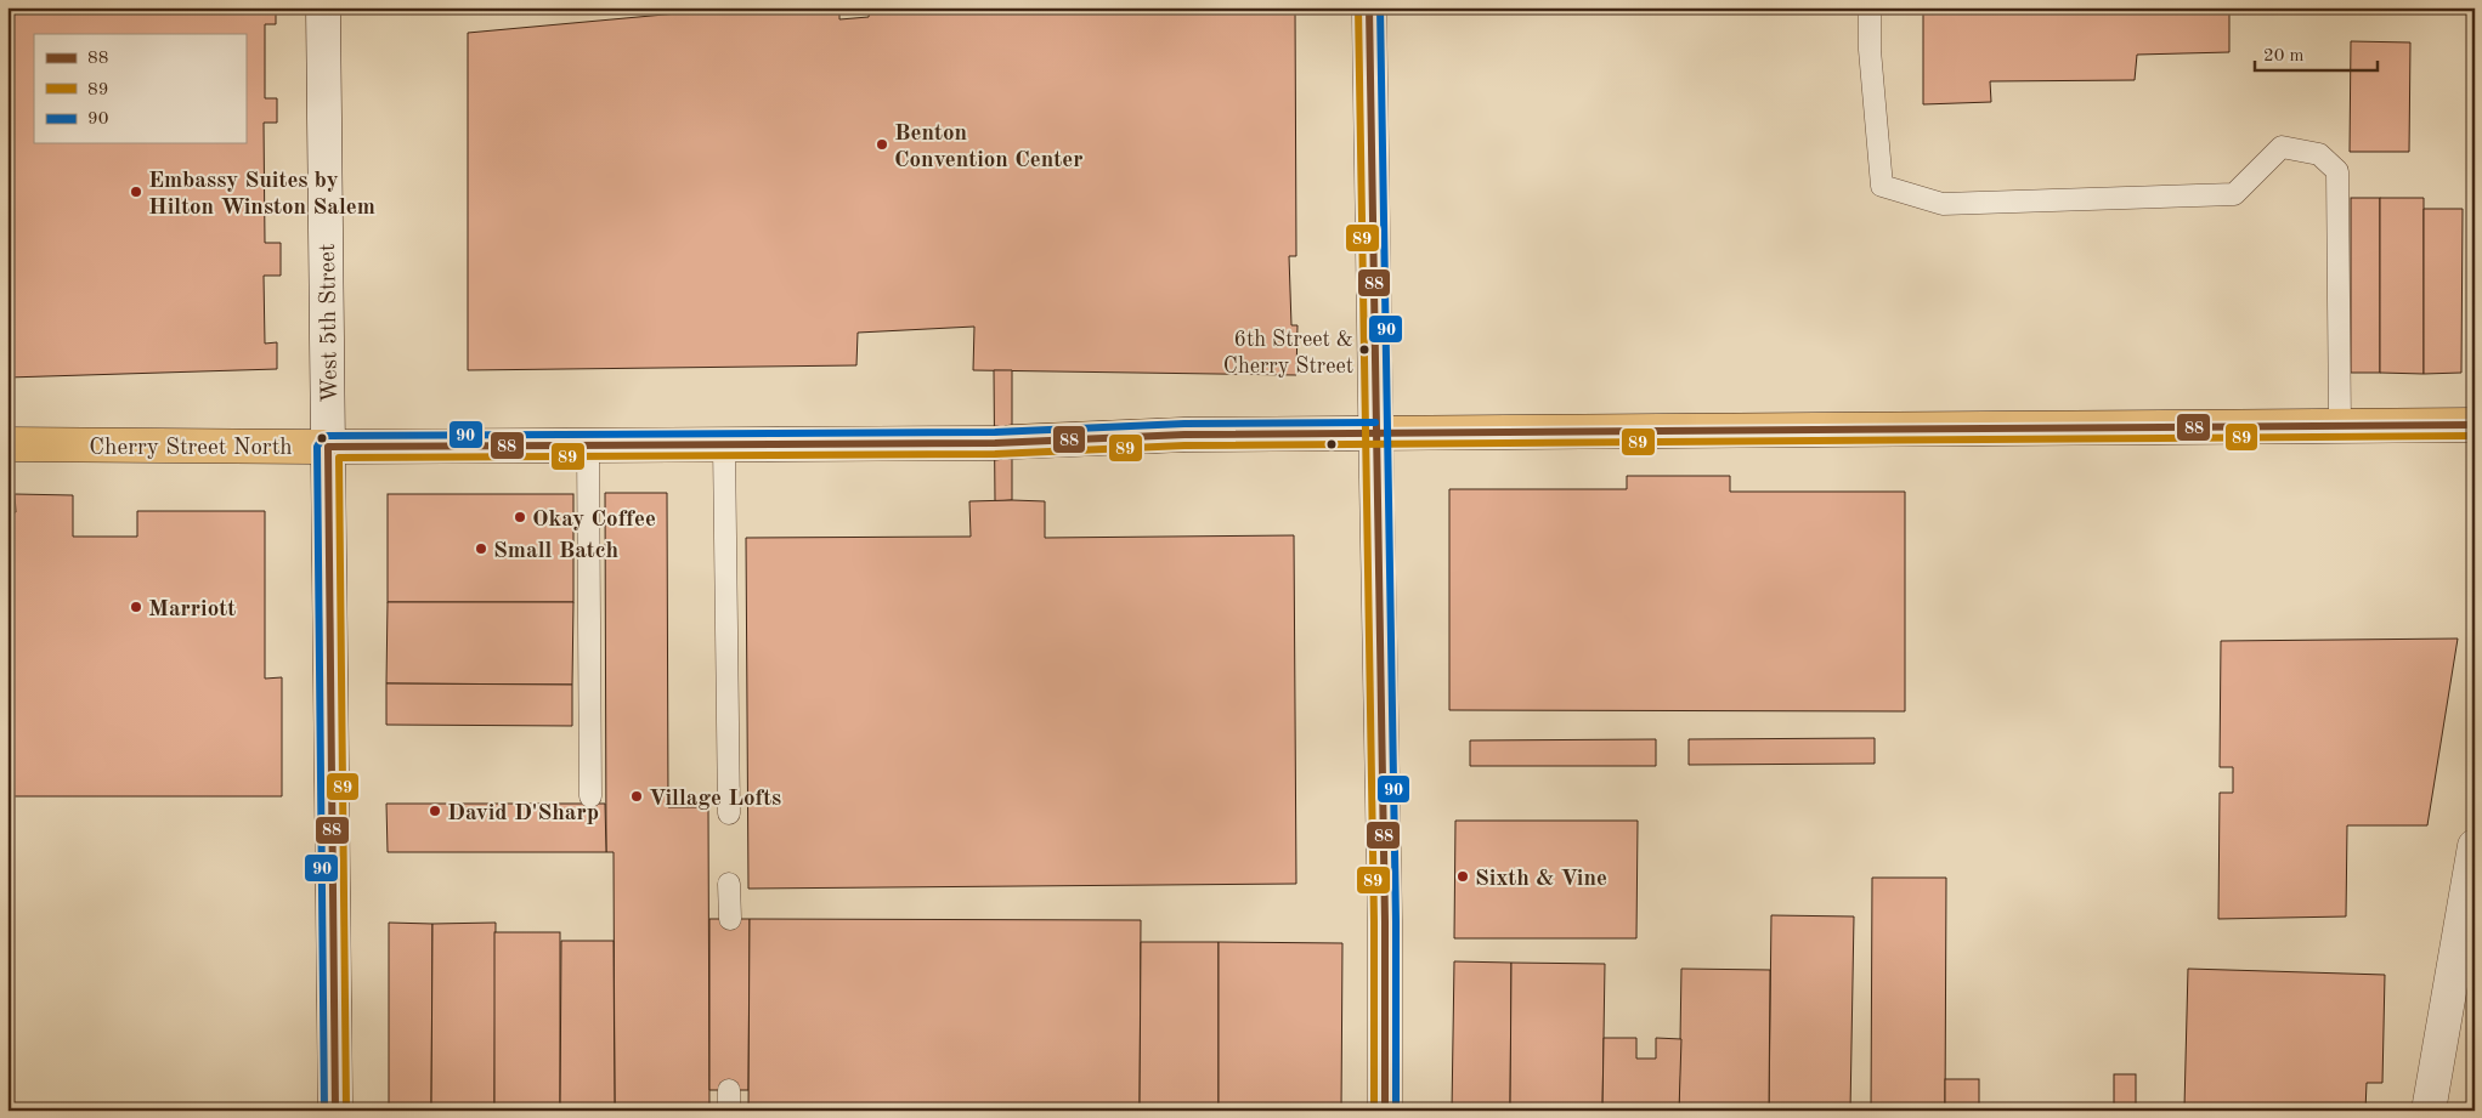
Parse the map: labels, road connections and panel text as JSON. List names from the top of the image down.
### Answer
{
  "streets": {
    "main road": ["Cherry Street North"],
    "street": ["West 5th Street"]
  },
  "crossings": [
    ["West 5th Street", "Cherry Street North"]
  ],
  "places": [
    "Benton Convention Center",
    "Embassy Suites by Hilton Winston Salem",
    "6th Street & Cherry Street",
    "Okay Coffee",
    "Small Batch",
    "Marriott",
    "Village Lofts",
    "David D'Sharp",
    "Sixth & Vine"
  ],
  "lines": ["transit line 88", "transit line 89", "transit line 90"],
  "legend": ["88", "89", "90"],
  "scale_bar": "20 m"
}
